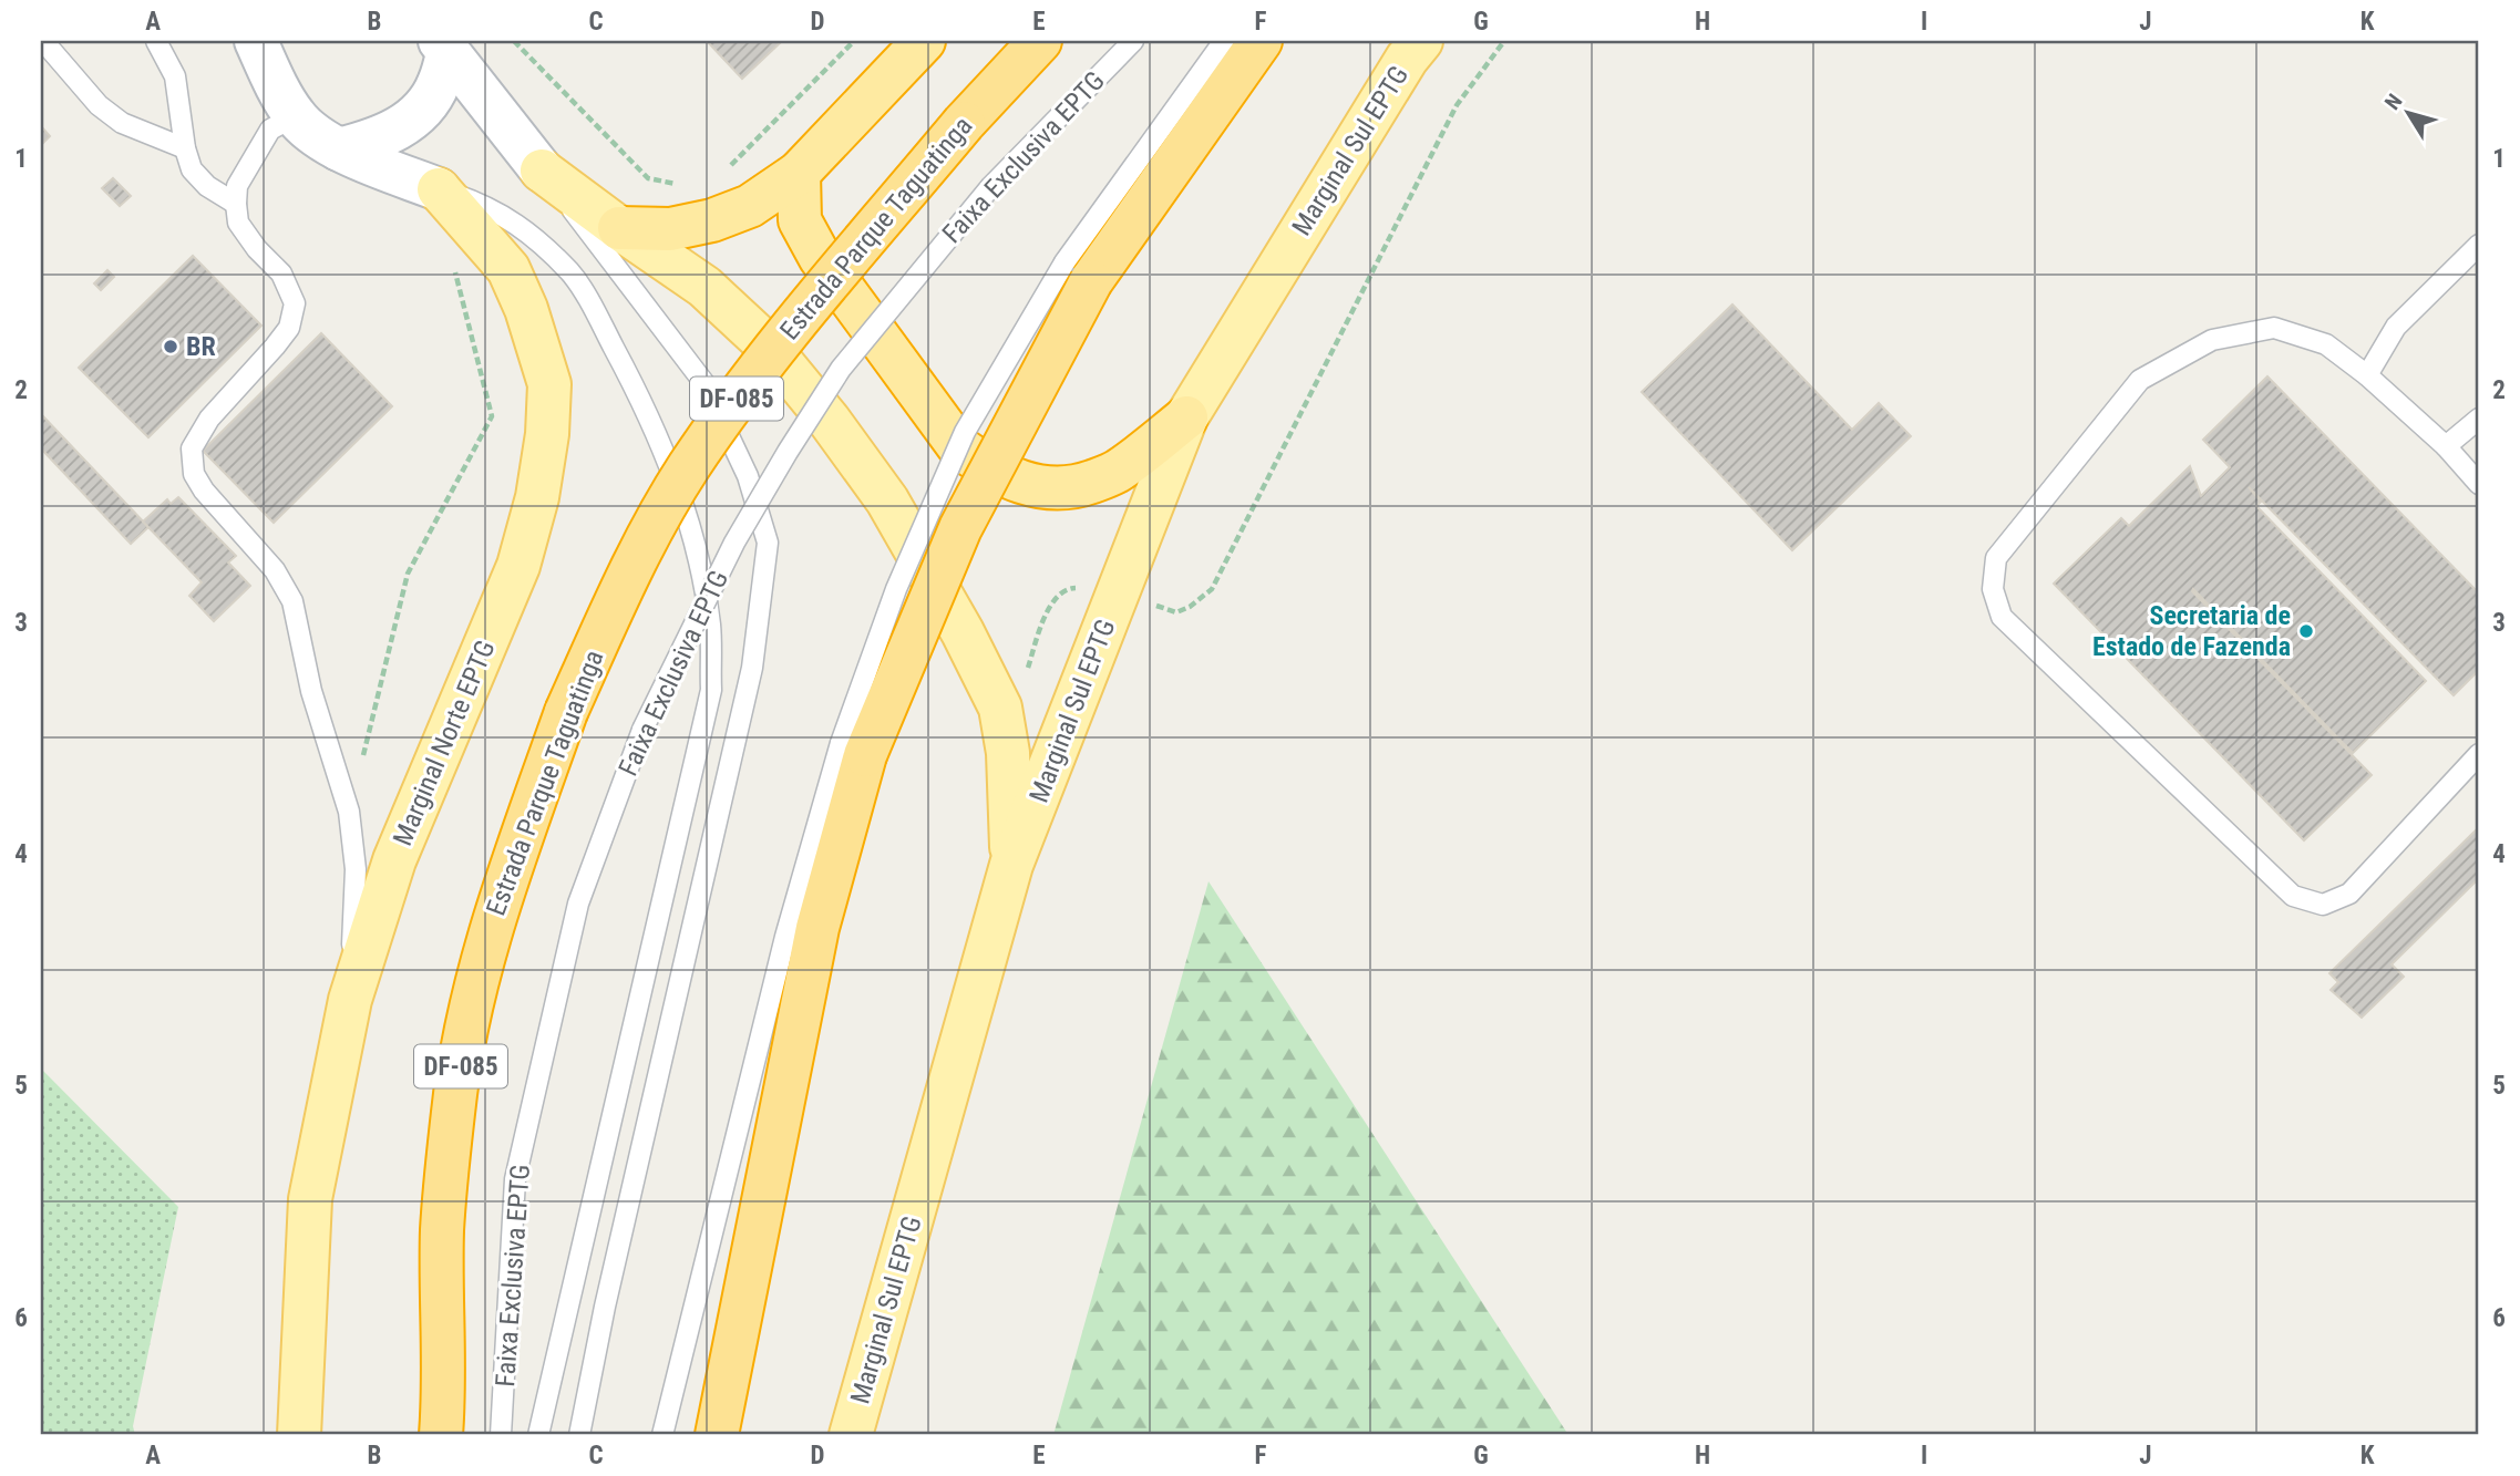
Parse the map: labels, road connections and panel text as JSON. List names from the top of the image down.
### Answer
{
  "streets": {
    "highway": ["Estrada Parque Taguatinga", "DF-085"],
    "main road": ["Marginal Sul EPTG", "Marginal Norte EPTG"],
    "lane": ["Faixa Exclusiva EPTG"]
  },
  "places": ["BR", "Secretaria de Estado de Fazenda"],
  "north": "top left",
  "grid": {
    "columns": [
      "A",
      "B",
      "C",
      "D",
      "E",
      "F",
      "G",
      "H",
      "I",
      "J",
      "K"
    ],
    "rows": [
      "1",
      "2",
      "3",
      "4",
      "5",
      "6"
    ]
  }
}
